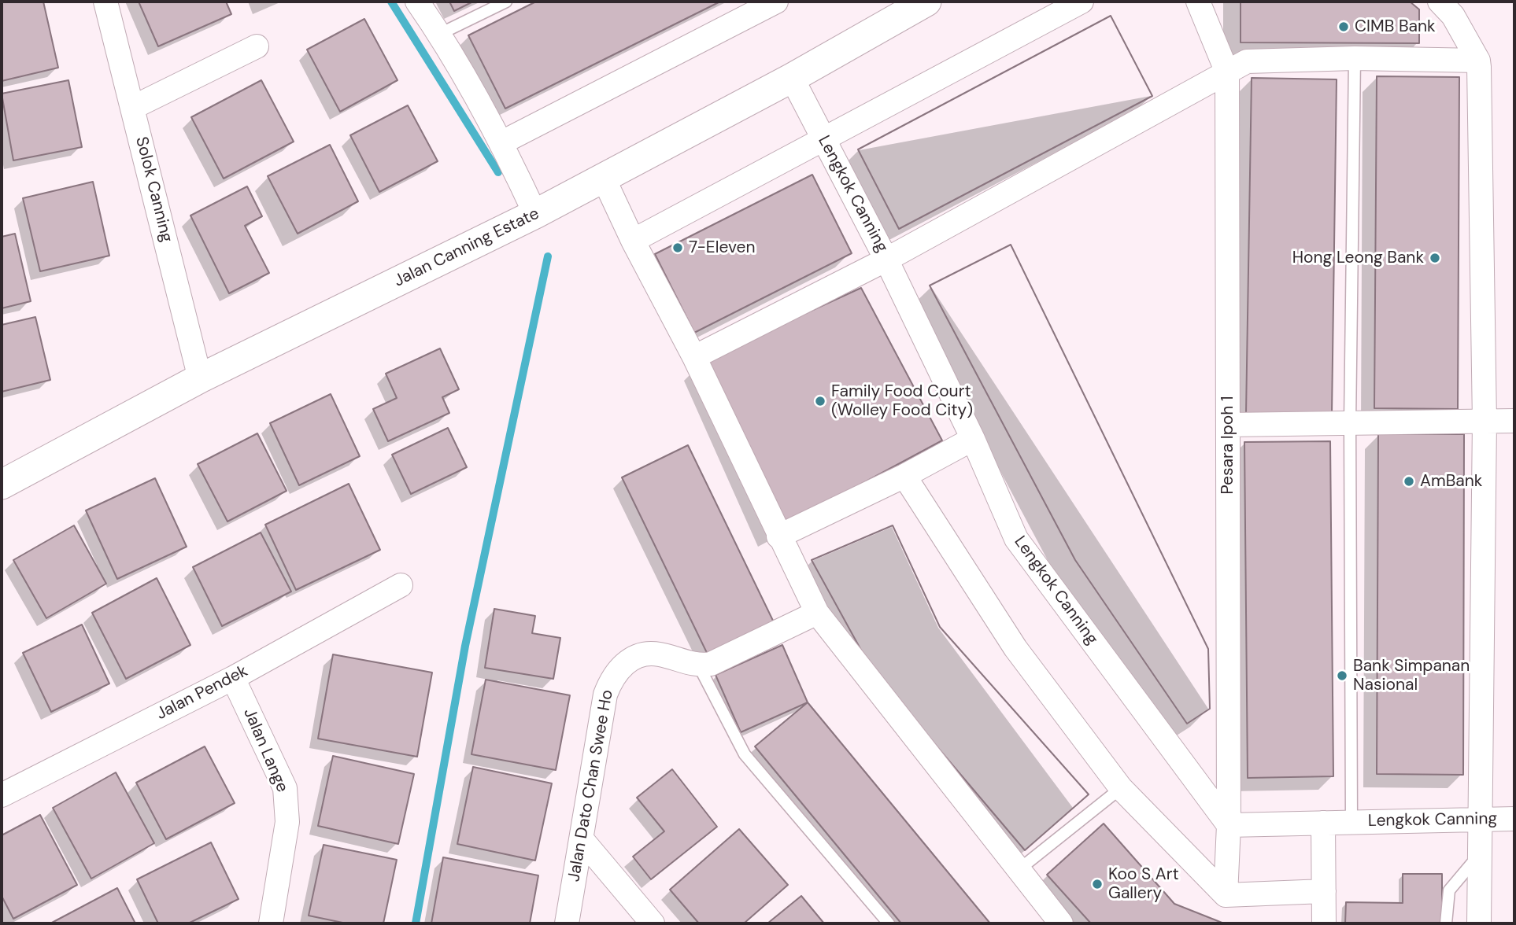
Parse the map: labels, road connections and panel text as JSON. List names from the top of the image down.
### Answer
{
  "streets": {
    "street": [
      "Solok Canning",
      "Lengkok Canning",
      "Jalan Canning Estate",
      "Pesara Ipoh 1",
      "Jalan Pendek",
      "Jalan Lange",
      "Jalan Dato Chan Swee Ho"
    ]
  },
  "crossings": [
    ["Solok Canning", "Jalan Canning Estate"],
    ["Lengkok Canning", "Jalan Canning Estate"],
    ["Lengkok Canning", "Pesara Ipoh 1"],
    ["Jalan Pendek", "Jalan Lange"]
  ],
  "places": [
    "CIMB Bank",
    "7-Eleven",
    "Hong Leong Bank",
    "Family Food Court (Wolley Food City)",
    "AmBank",
    "Bank Simpanan Nasional",
    "Koo S Art Gallery"
  ]
}
